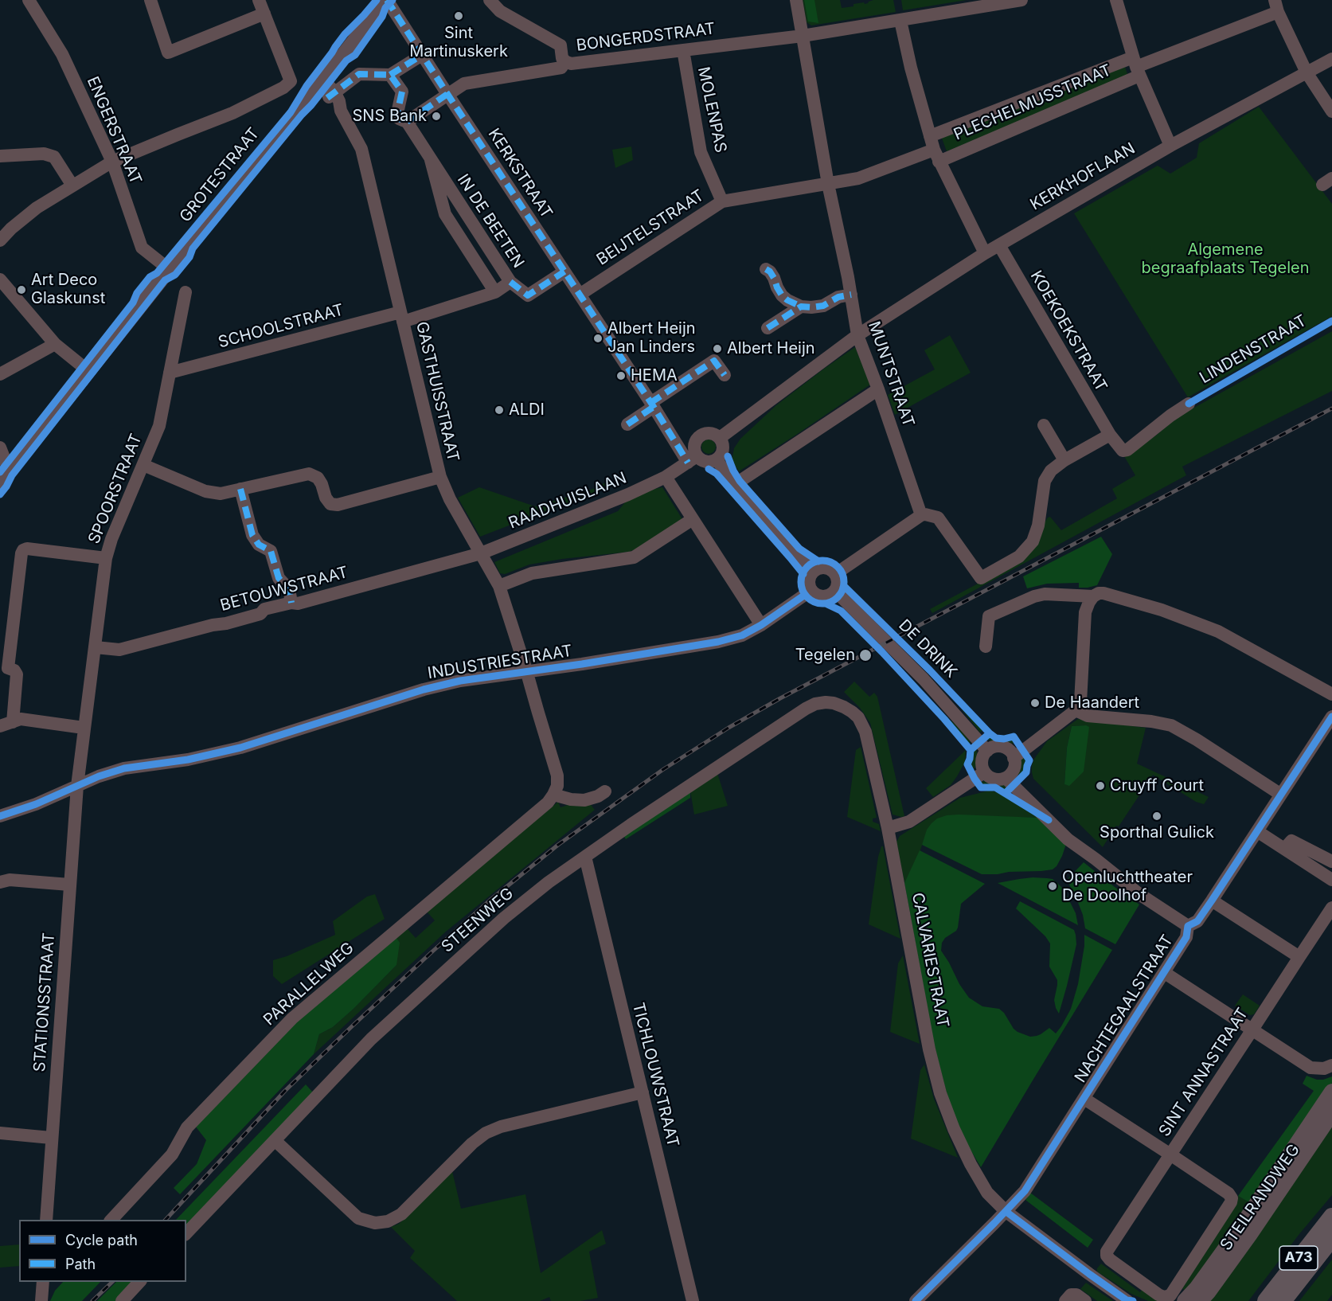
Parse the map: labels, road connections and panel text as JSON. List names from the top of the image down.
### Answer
{
  "streets": {
    "highway": ["A73"],
    "main road": ["GROTESTRAAT", "STEILRANDWEG"],
    "street": [
      "BONGERDSTRAAT",
      "PLECHELMUSSTRAAT",
      "MOLENPAS",
      "ENGERSTRAAT",
      "KERKSTRAAT",
      "KERKHOFLAAN",
      "IN DE BEETEN",
      "BEIJTELSTRAAT",
      "SCHOOLSTRAAT",
      "KOEKOEKSTRAAT",
      "LINDENSTRAAT",
      "MUNTSTRAAT",
      "GASTHUISSTRAAT",
      "SPOORSTRAAT",
      "RAADHUISLAAN",
      "BETOUWSTRAAT",
      "DE DRINK",
      "INDUSTRIESTRAAT",
      "STEENWEG",
      "CALVARIESTRAAT",
      "PARALLELWEG",
      "STATIONSSTRAAT",
      "NACHTEGAALSTRAAT",
      "SINT ANNASTRAAT",
      "TICHLOUWSTRAAT"
    ]
  },
  "crossings": [
    ["BONGERDSTRAAT", "MOLENPAS"],
    ["BONGERDSTRAAT", "MUNTSTRAAT"],
    ["PLECHELMUSSTRAAT", "BEIJTELSTRAAT"],
    ["PLECHELMUSSTRAAT", "MUNTSTRAAT"],
    ["MOLENPAS", "BEIJTELSTRAAT"],
    ["ENGERSTRAAT", "GROTESTRAAT"],
    ["KERKSTRAAT", "GROTESTRAAT"],
    ["KERKSTRAAT", "BEIJTELSTRAAT"],
    ["KERKSTRAAT", "RAADHUISLAAN"],
    ["GROTESTRAAT", "GASTHUISSTRAAT"],
    ["KERKHOFLAAN", "KOEKOEKSTRAAT"],
    ["KERKHOFLAAN", "MUNTSTRAAT"],
    ["IN DE BEETEN", "SCHOOLSTRAAT"],
    ["BEIJTELSTRAAT", "MUNTSTRAAT"],
    ["SCHOOLSTRAAT", "GASTHUISSTRAAT"],
    ["SCHOOLSTRAAT", "SPOORSTRAAT"],
    ["KOEKOEKSTRAAT", "LINDENSTRAAT"],
    ["GASTHUISSTRAAT", "RAADHUISLAAN"],
    ["GASTHUISSTRAAT", "BETOUWSTRAAT"],
    ["GASTHUISSTRAAT", "INDUSTRIESTRAAT"],
    ["SPOORSTRAAT", "BETOUWSTRAAT"],
    ["SPOORSTRAAT", "INDUSTRIESTRAAT"],
    ["SPOORSTRAAT", "STATIONSSTRAAT"],
    ["RAADHUISLAAN", "BETOUWSTRAAT"],
    ["DE DRINK", "INDUSTRIESTRAAT"],
    ["INDUSTRIESTRAAT", "STATIONSSTRAAT"],
    ["STEENWEG", "CALVARIESTRAAT"],
    ["STEENWEG", "TICHLOUWSTRAAT"],
    ["CALVARIESTRAAT", "NACHTEGAALSTRAAT"]
  ],
  "parks": ["Algemene begraafplaats Tegelen"],
  "places": [
    "Sint Martinuskerk",
    "SNS Bank",
    "Art Deco Glaskunst",
    "Albert Heijn Jan Linders",
    "Albert Heijn",
    "HEMA",
    "ALDI",
    "Tegelen",
    "De Haandert",
    "Cruyff Court",
    "Sporthal Gulick",
    "Openluchttheater De Doolhof"
  ],
  "legend": ["Cycle path", "Path"]
}
